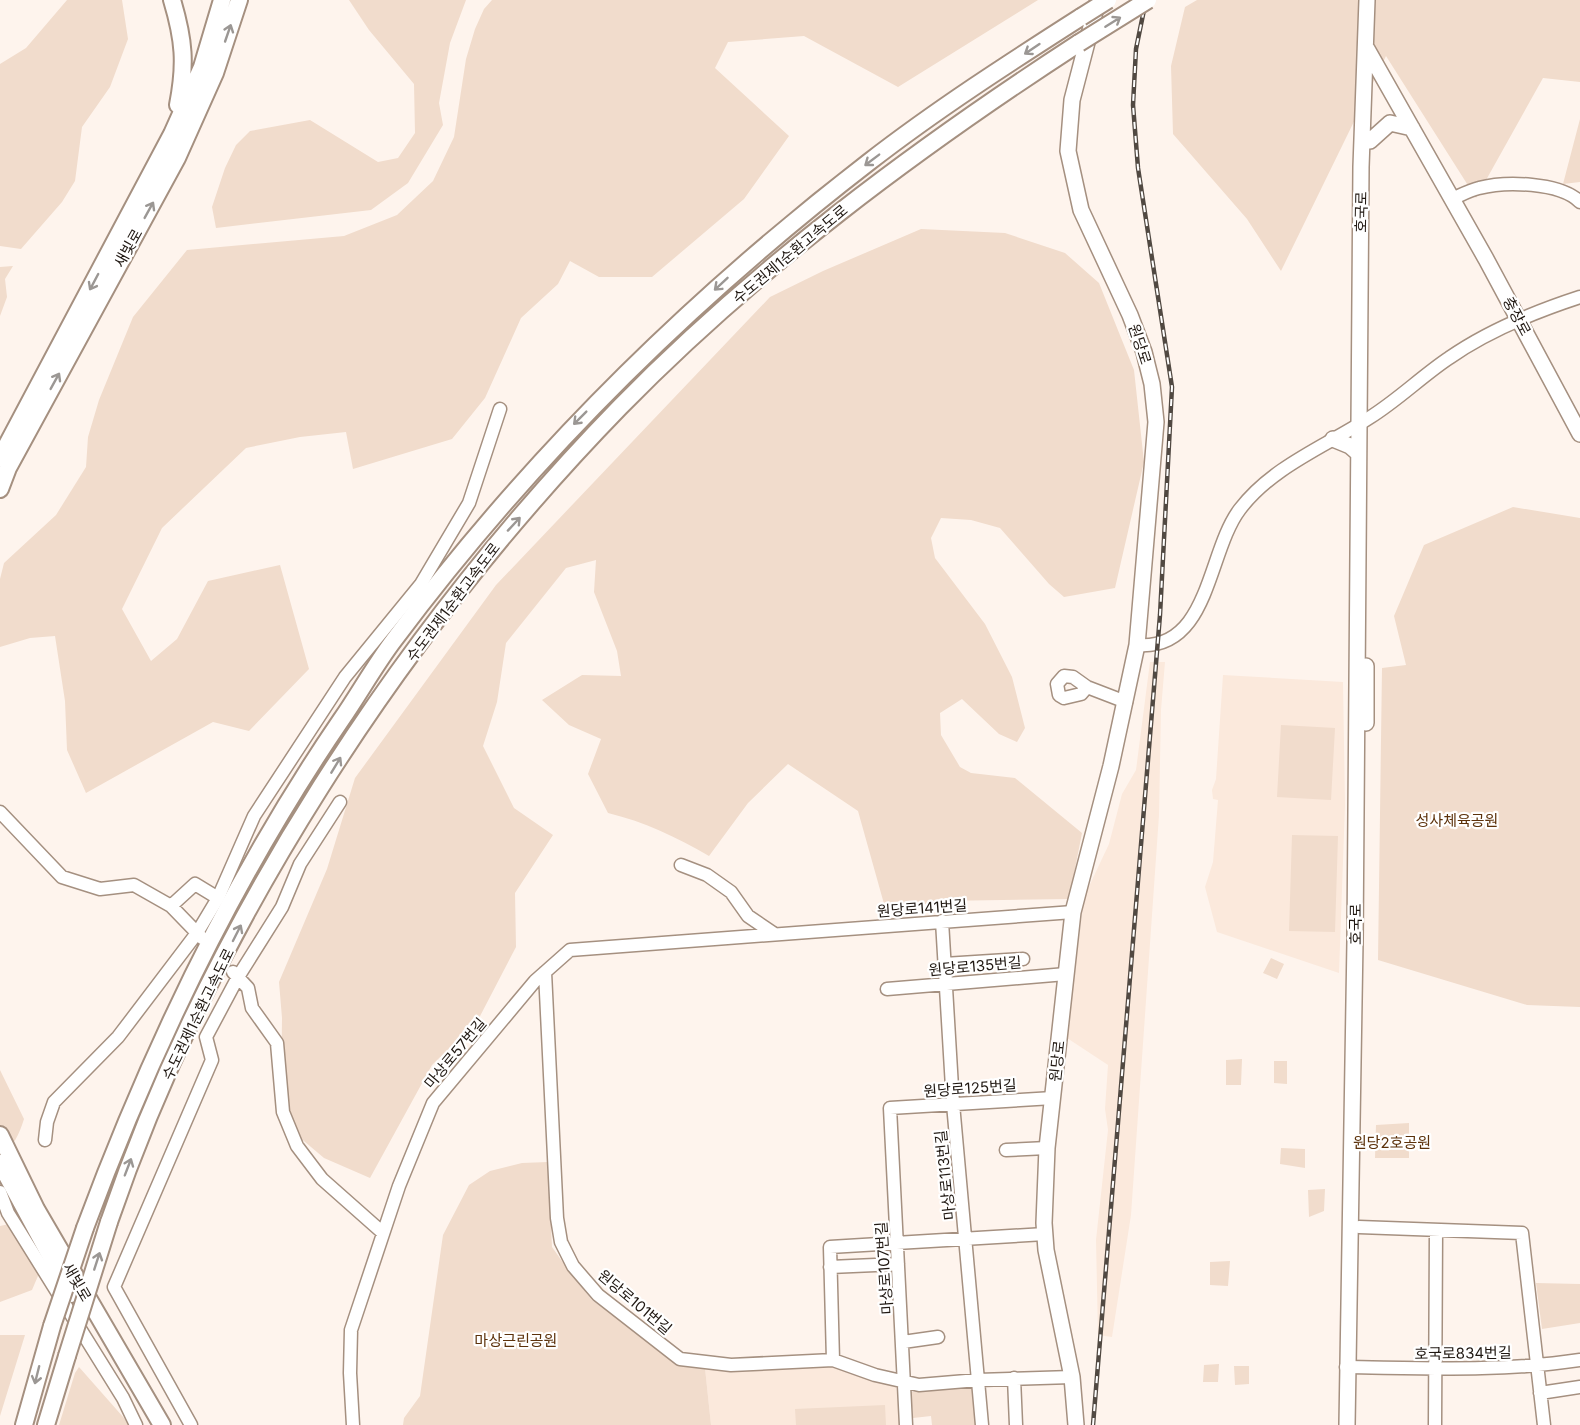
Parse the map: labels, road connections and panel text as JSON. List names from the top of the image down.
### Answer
{
  "streets": {
    "highway": ["새빛로", "수도권제1순환고속도로"],
    "main road": ["호국로", "충장로", "원당로"],
    "street": [
      "원당로141번길",
      "원당로135번길",
      "마상로57번길",
      "원당로125번길",
      "마상로113번길",
      "마상로107번길",
      "원당로101번길",
      "호국로834번길"
    ]
  },
  "crossings": [
    ["호국로", "충장로"],
    ["호국로", "호국로834번길"],
    ["원당로", "원당로141번길"],
    ["원당로", "원당로135번길"],
    ["원당로", "원당로125번길"],
    ["원당로", "원당로101번길"],
    ["원당로141번길", "마상로57번길"],
    ["원당로141번길", "마상로113번길"],
    ["원당로141번길", "원당로101번길"],
    ["원당로135번길", "마상로113번길"],
    ["마상로57번길", "원당로101번길"],
    ["원당로125번길", "마상로113번길"],
    ["원당로125번길", "마상로107번길"],
    ["마상로113번길", "원당로101번길"],
    ["마상로107번길", "원당로101번길"]
  ],
  "parks": ["성사체육공원", "원당2호공원", "마상근린공원"]
}
